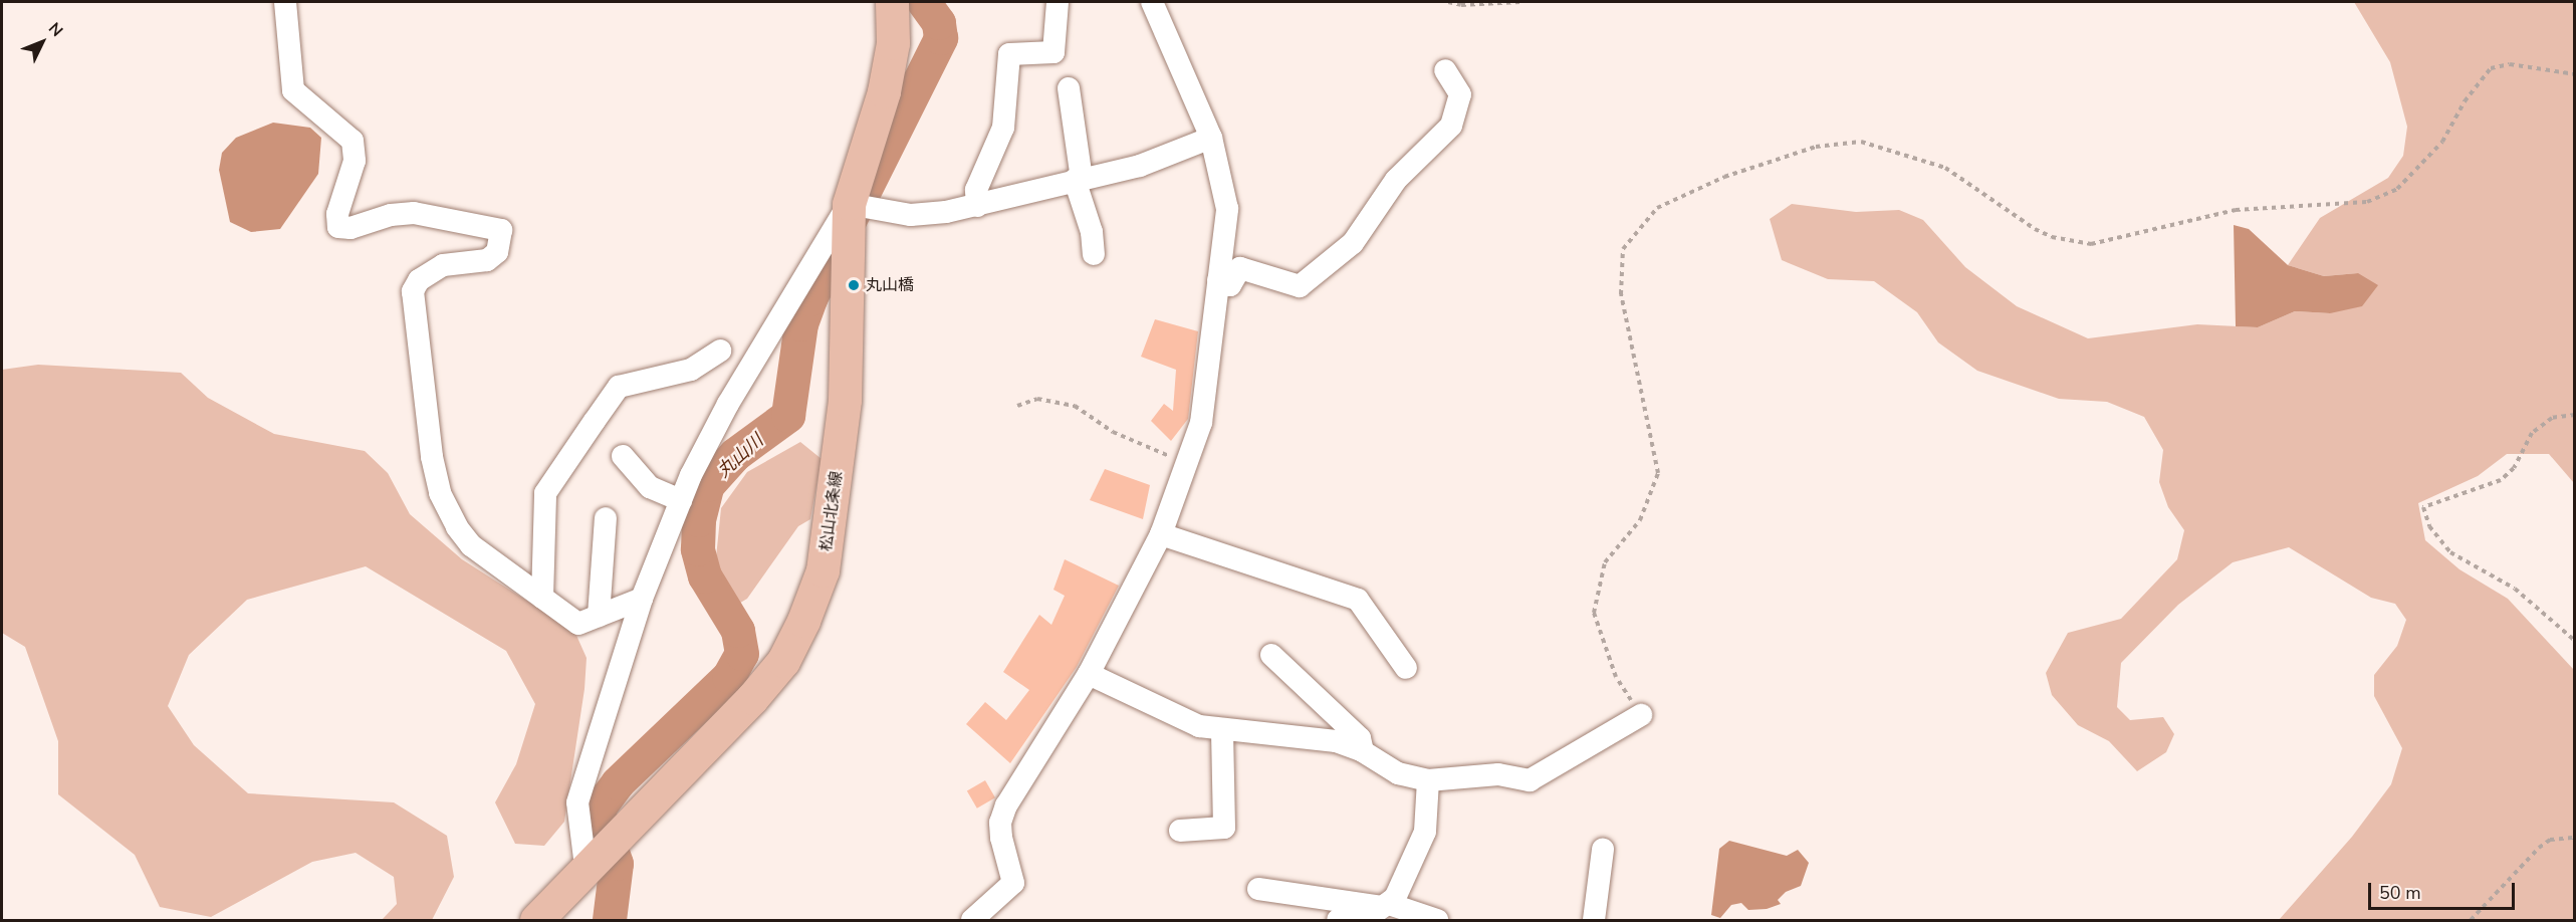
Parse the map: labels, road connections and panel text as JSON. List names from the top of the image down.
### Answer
{
  "streets": {
    "main road": ["松山北条線"]
  },
  "water": ["丸山川"],
  "places": ["丸山橋"],
  "scale_bar": "50 m",
  "north": "top right"
}
